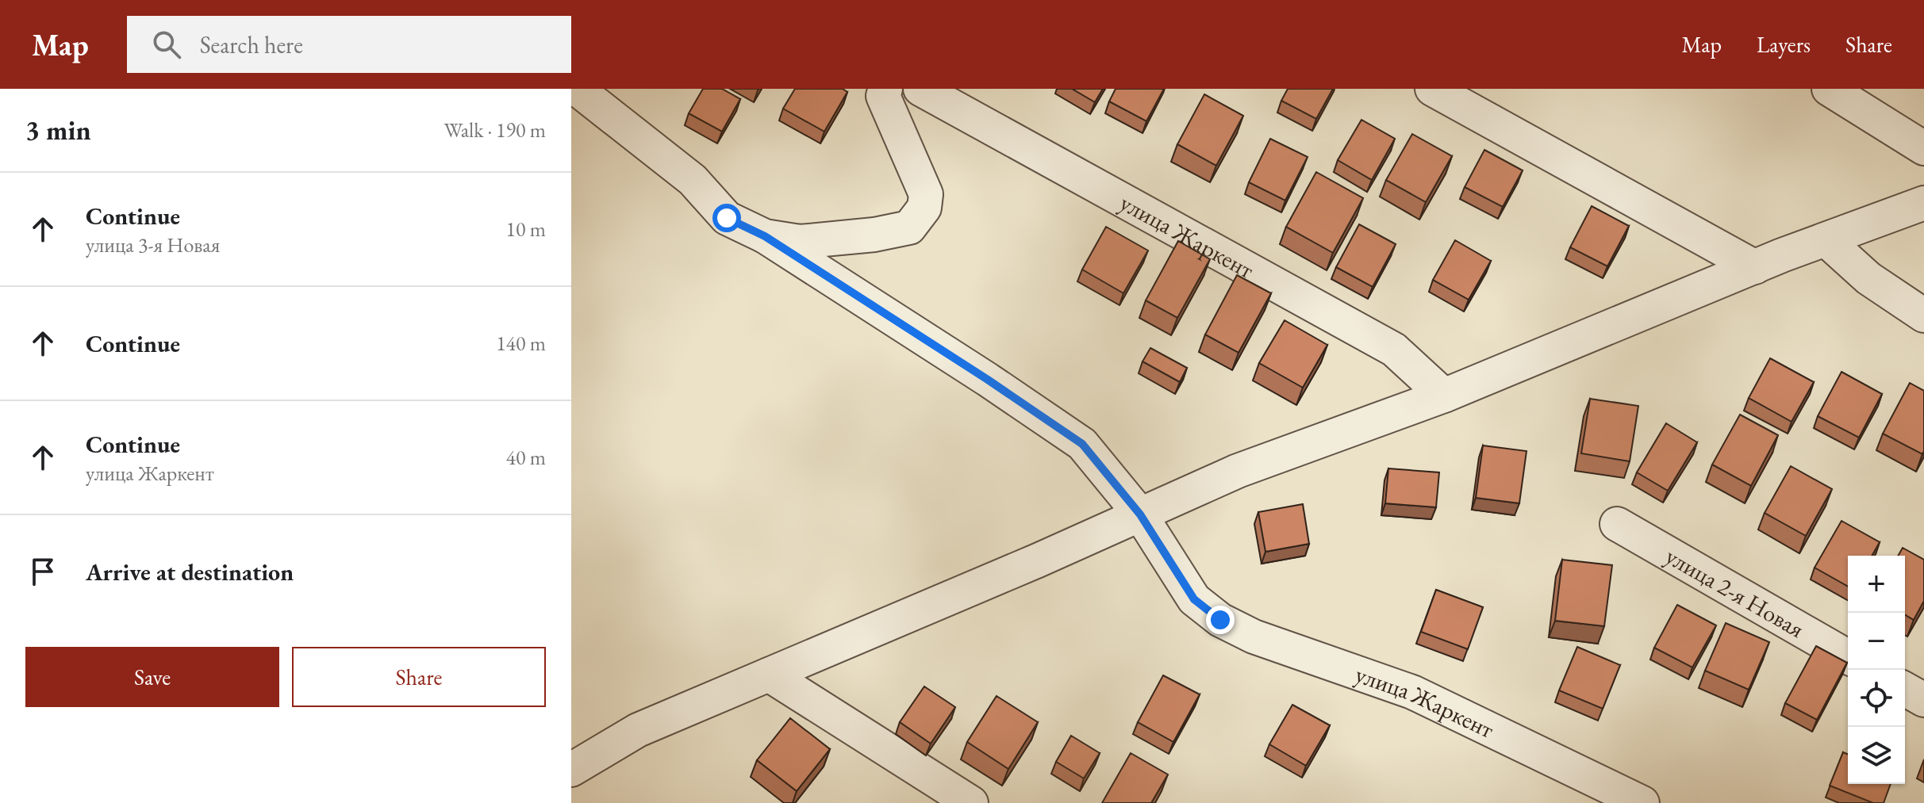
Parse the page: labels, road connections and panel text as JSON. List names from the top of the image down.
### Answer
{
  "streets": {
    "street": ["улица Жаркент", "улица 2-я Новая"]
  },
  "page": {
    "header": "Map",
    "search": "Search here",
    "nav": ["Map", "Layers", "Share"],
    "heading": ["3 min", "Walk · 190 m"],
    "list": [
      ["Continue", "улица 3-я Новая", "10 m"],
      ["Continue", "140 m"],
      ["Continue", "улица Жаркент", "40 m"],
      "Arrive at destination"
    ],
    "map_buttons": ["+", "−"],
    "buttons": ["Save", "Share"]
  }
}
